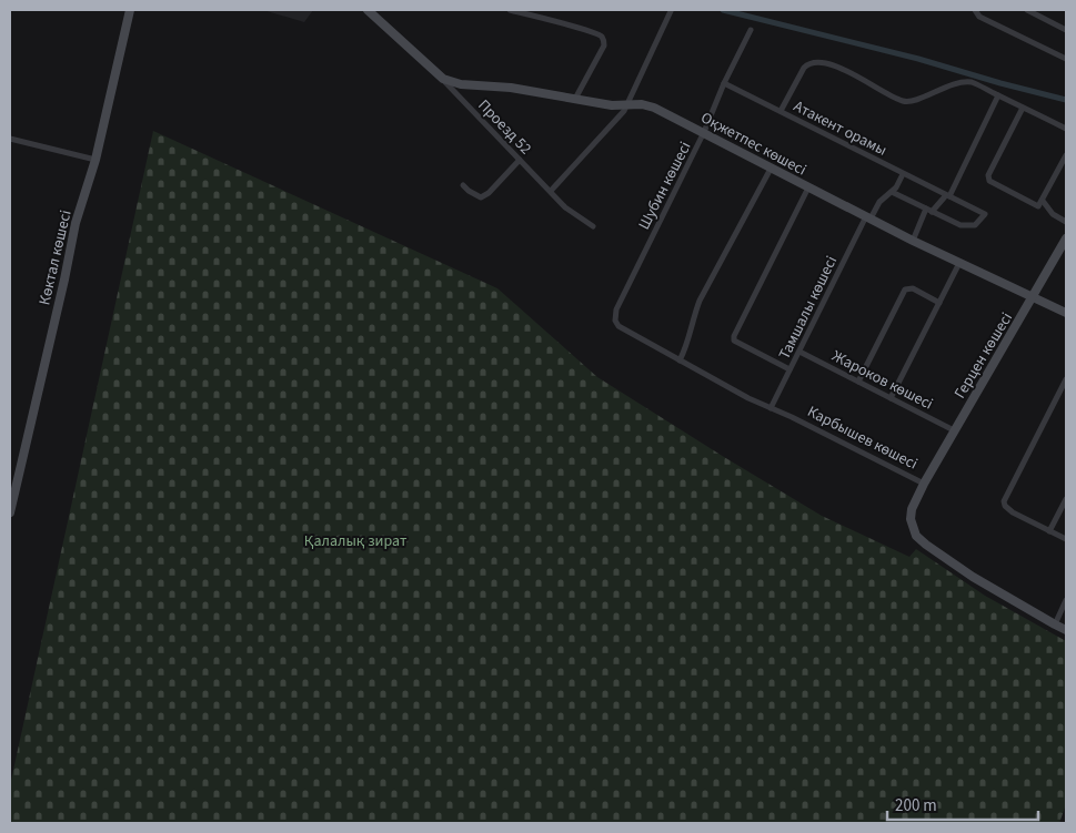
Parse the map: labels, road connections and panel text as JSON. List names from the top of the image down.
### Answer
{
  "streets": {
    "street": [
      "Проезд 52",
      "Атакент орамы",
      "Оқжетпес көшесі",
      "Шубин көшесі",
      "Көктал көшесі",
      "Тамшалы көшесі",
      "Герцен көшесі",
      "Жароков көшесі",
      "Карбышев көшесі"
    ]
  },
  "crossings": [
    ["Проезд 52", "Оқжетпес көшесі"],
    ["Атакент орамы", "Шубин көшесі"],
    ["Атакент орамы", "Тамшалы көшесі"],
    ["Оқжетпес көшесі", "Шубин көшесі"],
    ["Оқжетпес көшесі", "Тамшалы көшесі"],
    ["Оқжетпес көшесі", "Герцен көшесі"],
    ["Шубин көшесі", "Карбышев көшесі"],
    ["Тамшалы көшесі", "Жароков көшесі"],
    ["Тамшалы көшесі", "Карбышев көшесі"],
    ["Герцен көшесі", "Жароков көшесі"],
    ["Герцен көшесі", "Карбышев көшесі"]
  ],
  "parks": ["Қалалық зират"],
  "scale_bar": "200 m"
}
